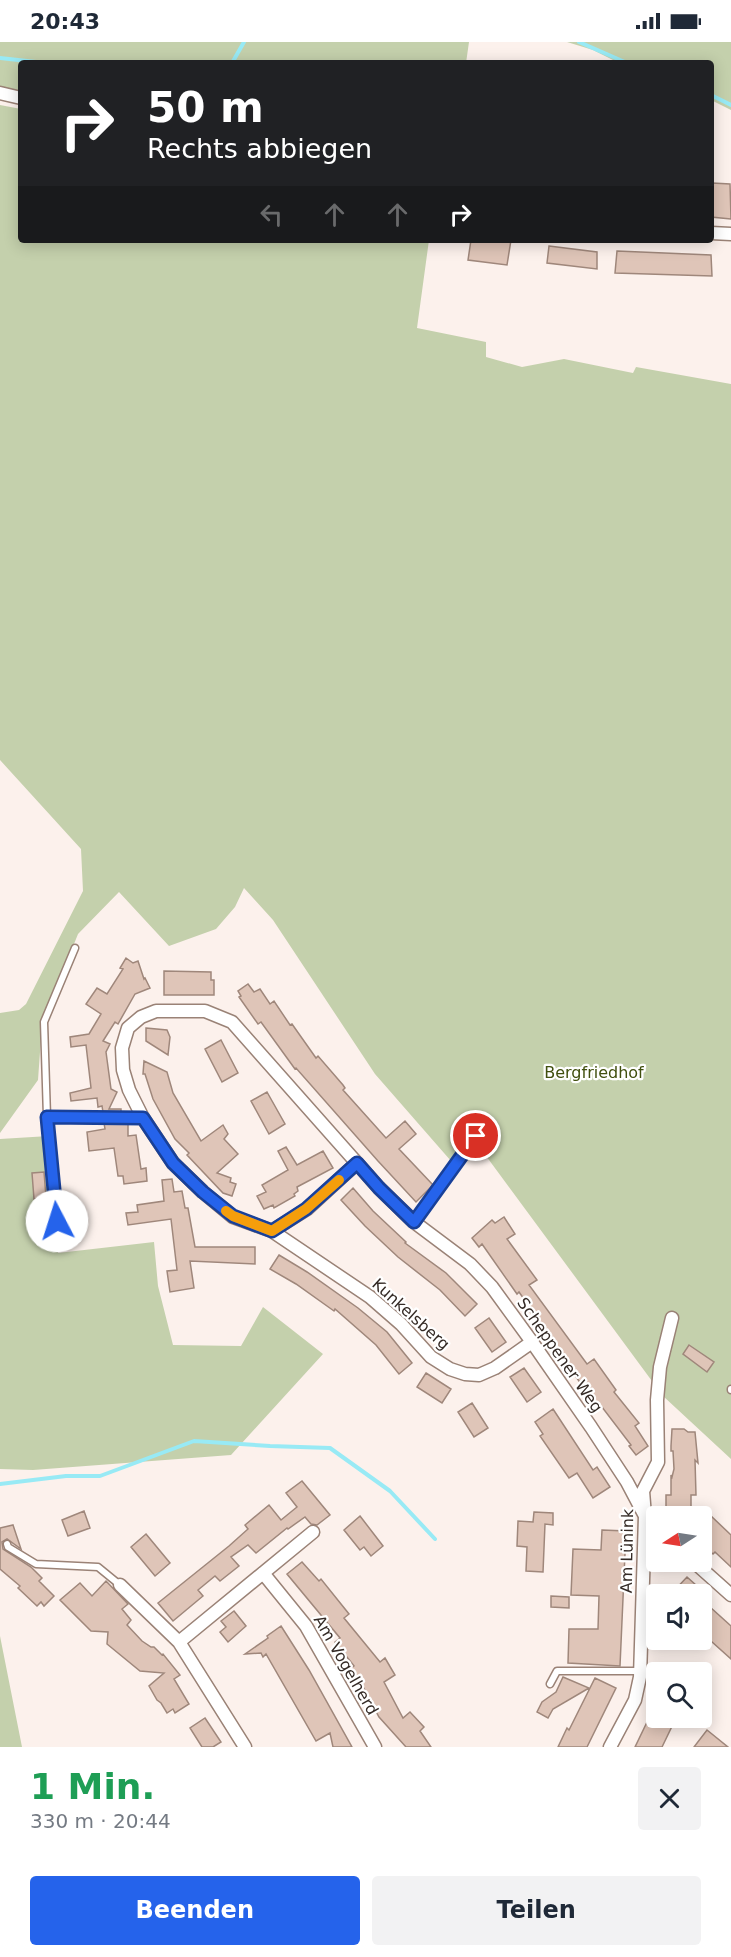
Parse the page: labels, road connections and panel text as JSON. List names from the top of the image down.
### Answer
{
  "streets": {
    "street": [
      "Kunkelsberg",
      "Scheppener Weg",
      "Am Lünink",
      "Am Vogelherd"
    ]
  },
  "crossings": [
    ["Kunkelsberg", "Scheppener Weg"],
    ["Scheppener Weg", "Am Lünink"]
  ],
  "parks": ["Bergfriedhof"],
  "north": "left",
  "page": {
    "status": "20:43",
    "turn": ["50 m", "Rechts abbiegen"],
    "heading": ["1 Min.", "330 m · 20:44"],
    "buttons": ["Beenden", "Teilen"]
  }
}
